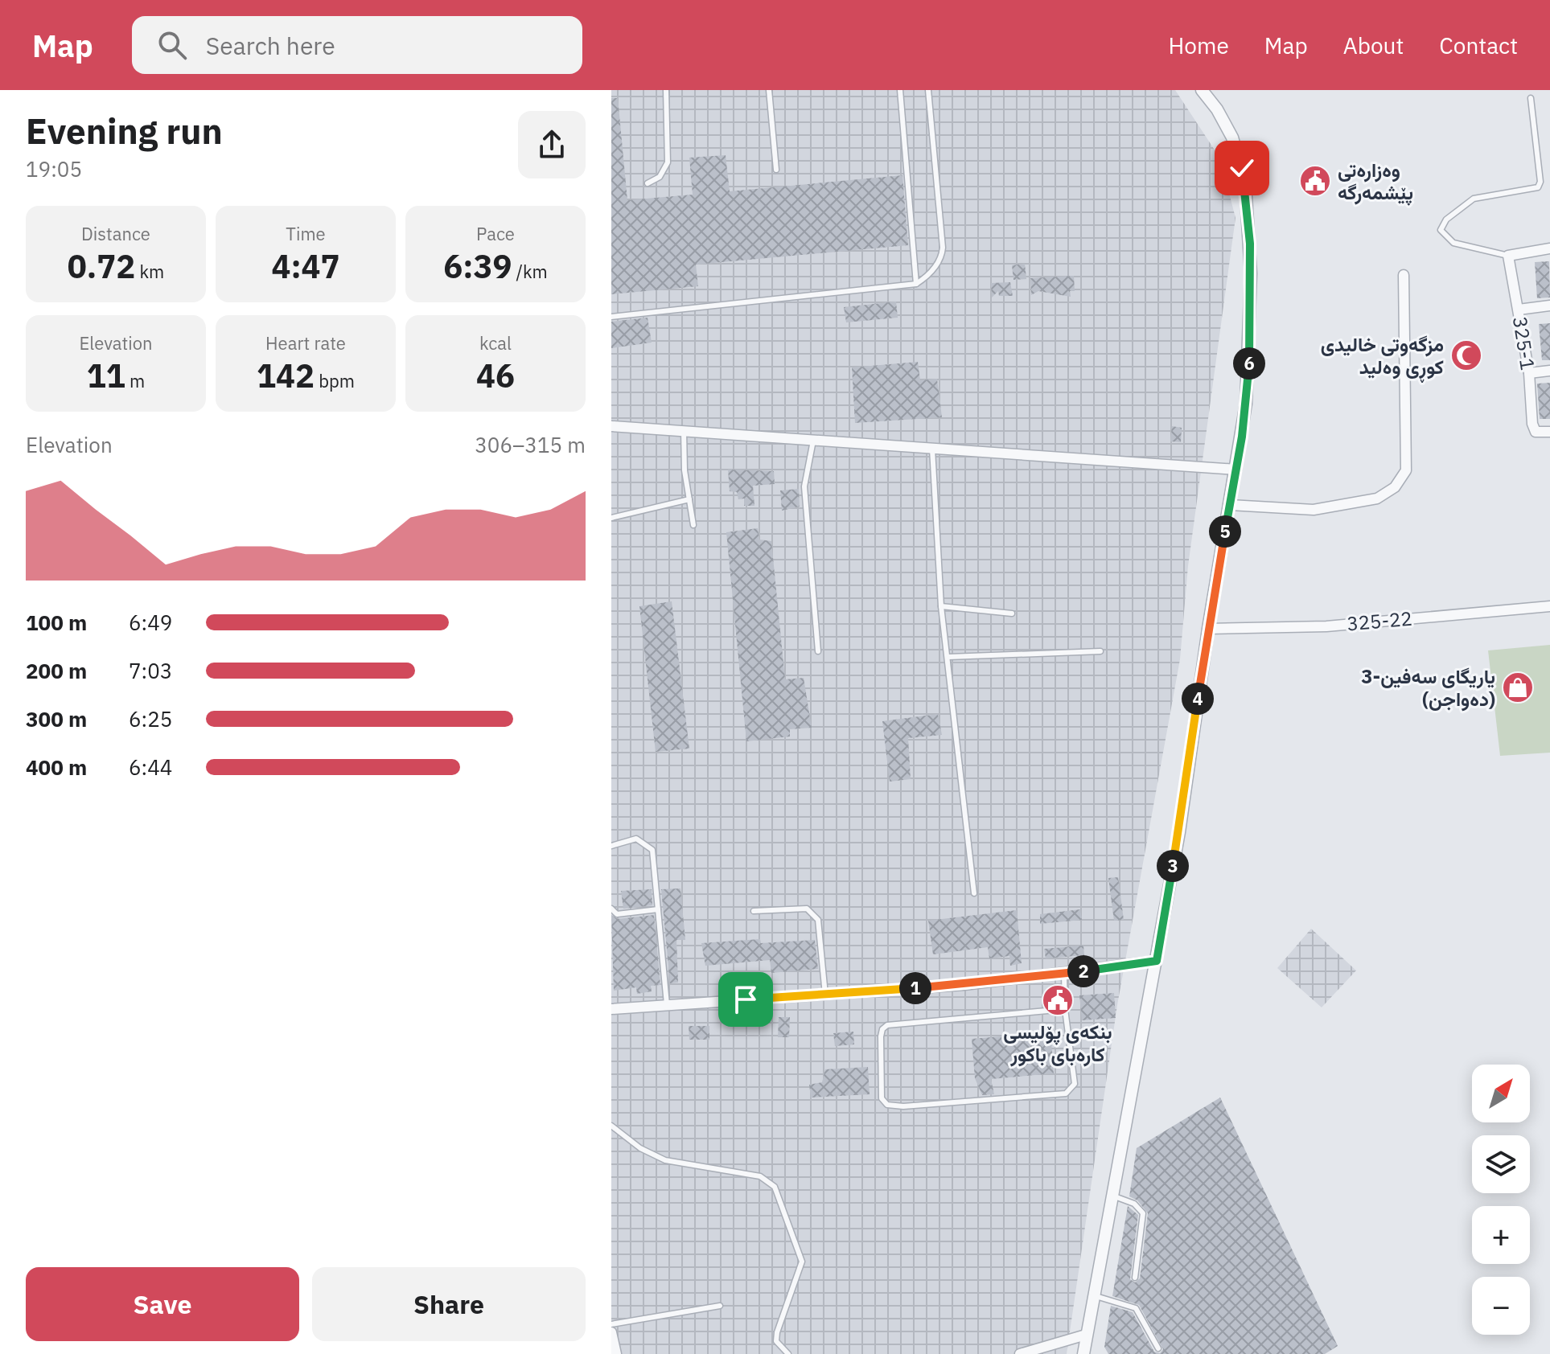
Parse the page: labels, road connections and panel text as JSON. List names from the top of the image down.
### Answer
{
  "streets": {
    "street": ["325-1", "325-22"]
  },
  "places": {
    "public building": ["وەزارەتی پێشمەرگە", "بنکەی پۆلیسی کارەبای باکور"],
    "mosque": ["مزگەوتی خالیدی کوڕی وەلید"],
    "shop": ["یاریگای سەفین-3 (دەواجن)"]
  },
  "north": "top right",
  "page": {
    "header": "Map",
    "search": "Search here",
    "nav": [
      "Home",
      "Map",
      "About",
      "Contact"
    ],
    "heading": ["Evening run", "19:05"],
    "stats": [
      ["Distance", "0.72 km"],
      ["Time", "4:47"],
      ["Pace", "6:39 /km"],
      ["Elevation", "11 m"],
      ["Heart rate", "142 bpm"],
      ["kcal", "46"]
    ],
    "pins": [
      "6",
      "5",
      "4",
      "3",
      "2",
      "1"
    ],
    "chart": ["Elevation", "306–315 m"],
    "list": [
      {
        "name": "100 m",
        "note": "6:49"
      },
      {
        "name": "200 m",
        "note": "7:03"
      },
      {
        "name": "300 m",
        "note": "6:25"
      },
      {
        "name": "400 m",
        "note": "6:44"
      }
    ],
    "map_buttons": ["+", "−"],
    "buttons": ["Save", "Share"]
  }
}
